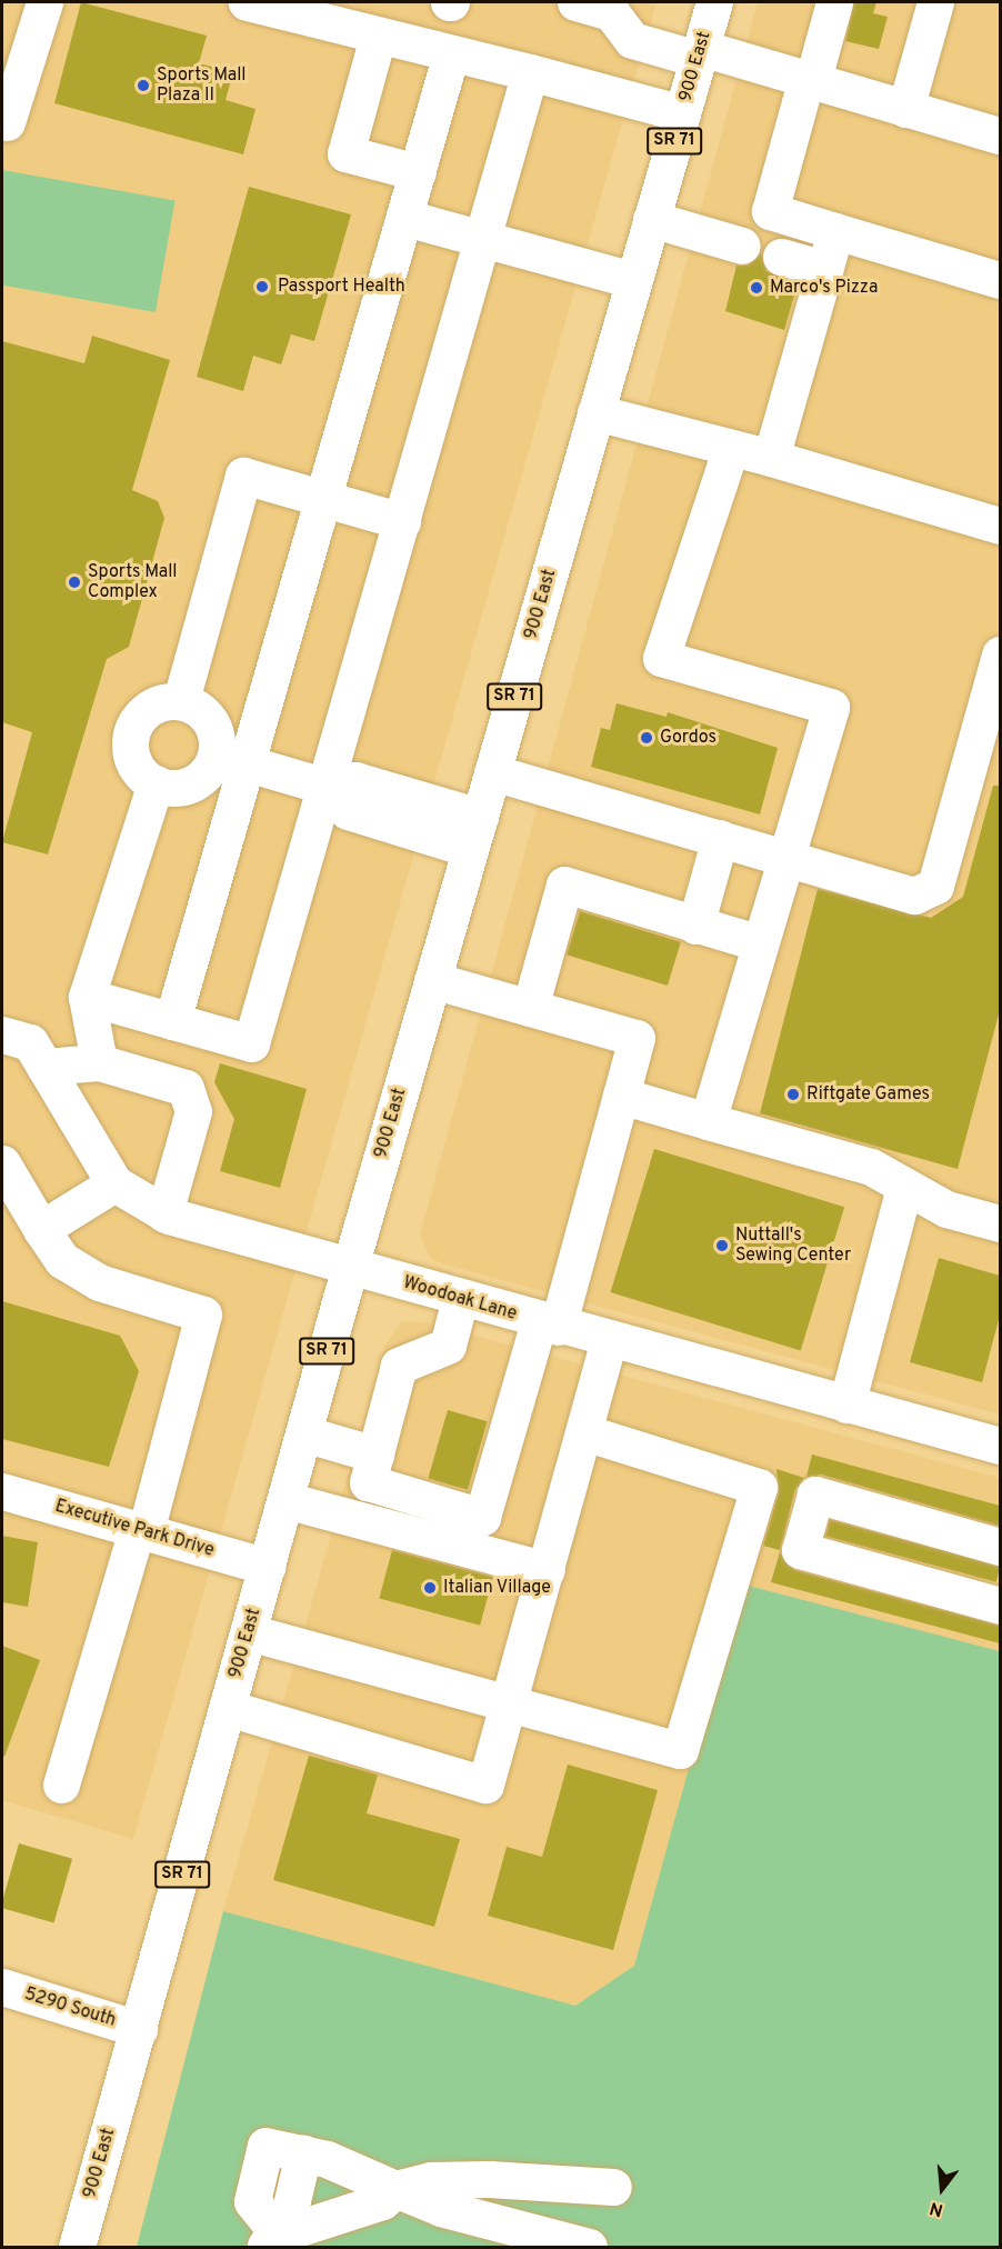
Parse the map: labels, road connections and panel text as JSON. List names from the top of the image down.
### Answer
{
  "streets": {
    "main road": [
      "900 East",
      "SR 71",
      "Woodoak Lane",
      "Executive Park Drive",
      "5290 South"
    ]
  },
  "crossings": [
    ["900 East", "Woodoak Lane"],
    ["900 East", "Executive Park Drive"],
    ["900 East", "5290 South"]
  ],
  "places": [
    "Sports Mall Plaza II",
    "Passport Health",
    "Marco's Pizza",
    "Sports Mall Complex",
    "Gordos",
    "Riftgate Games",
    "Nuttall's Sewing Center",
    "Italian Village"
  ],
  "north": "bottom"
}
